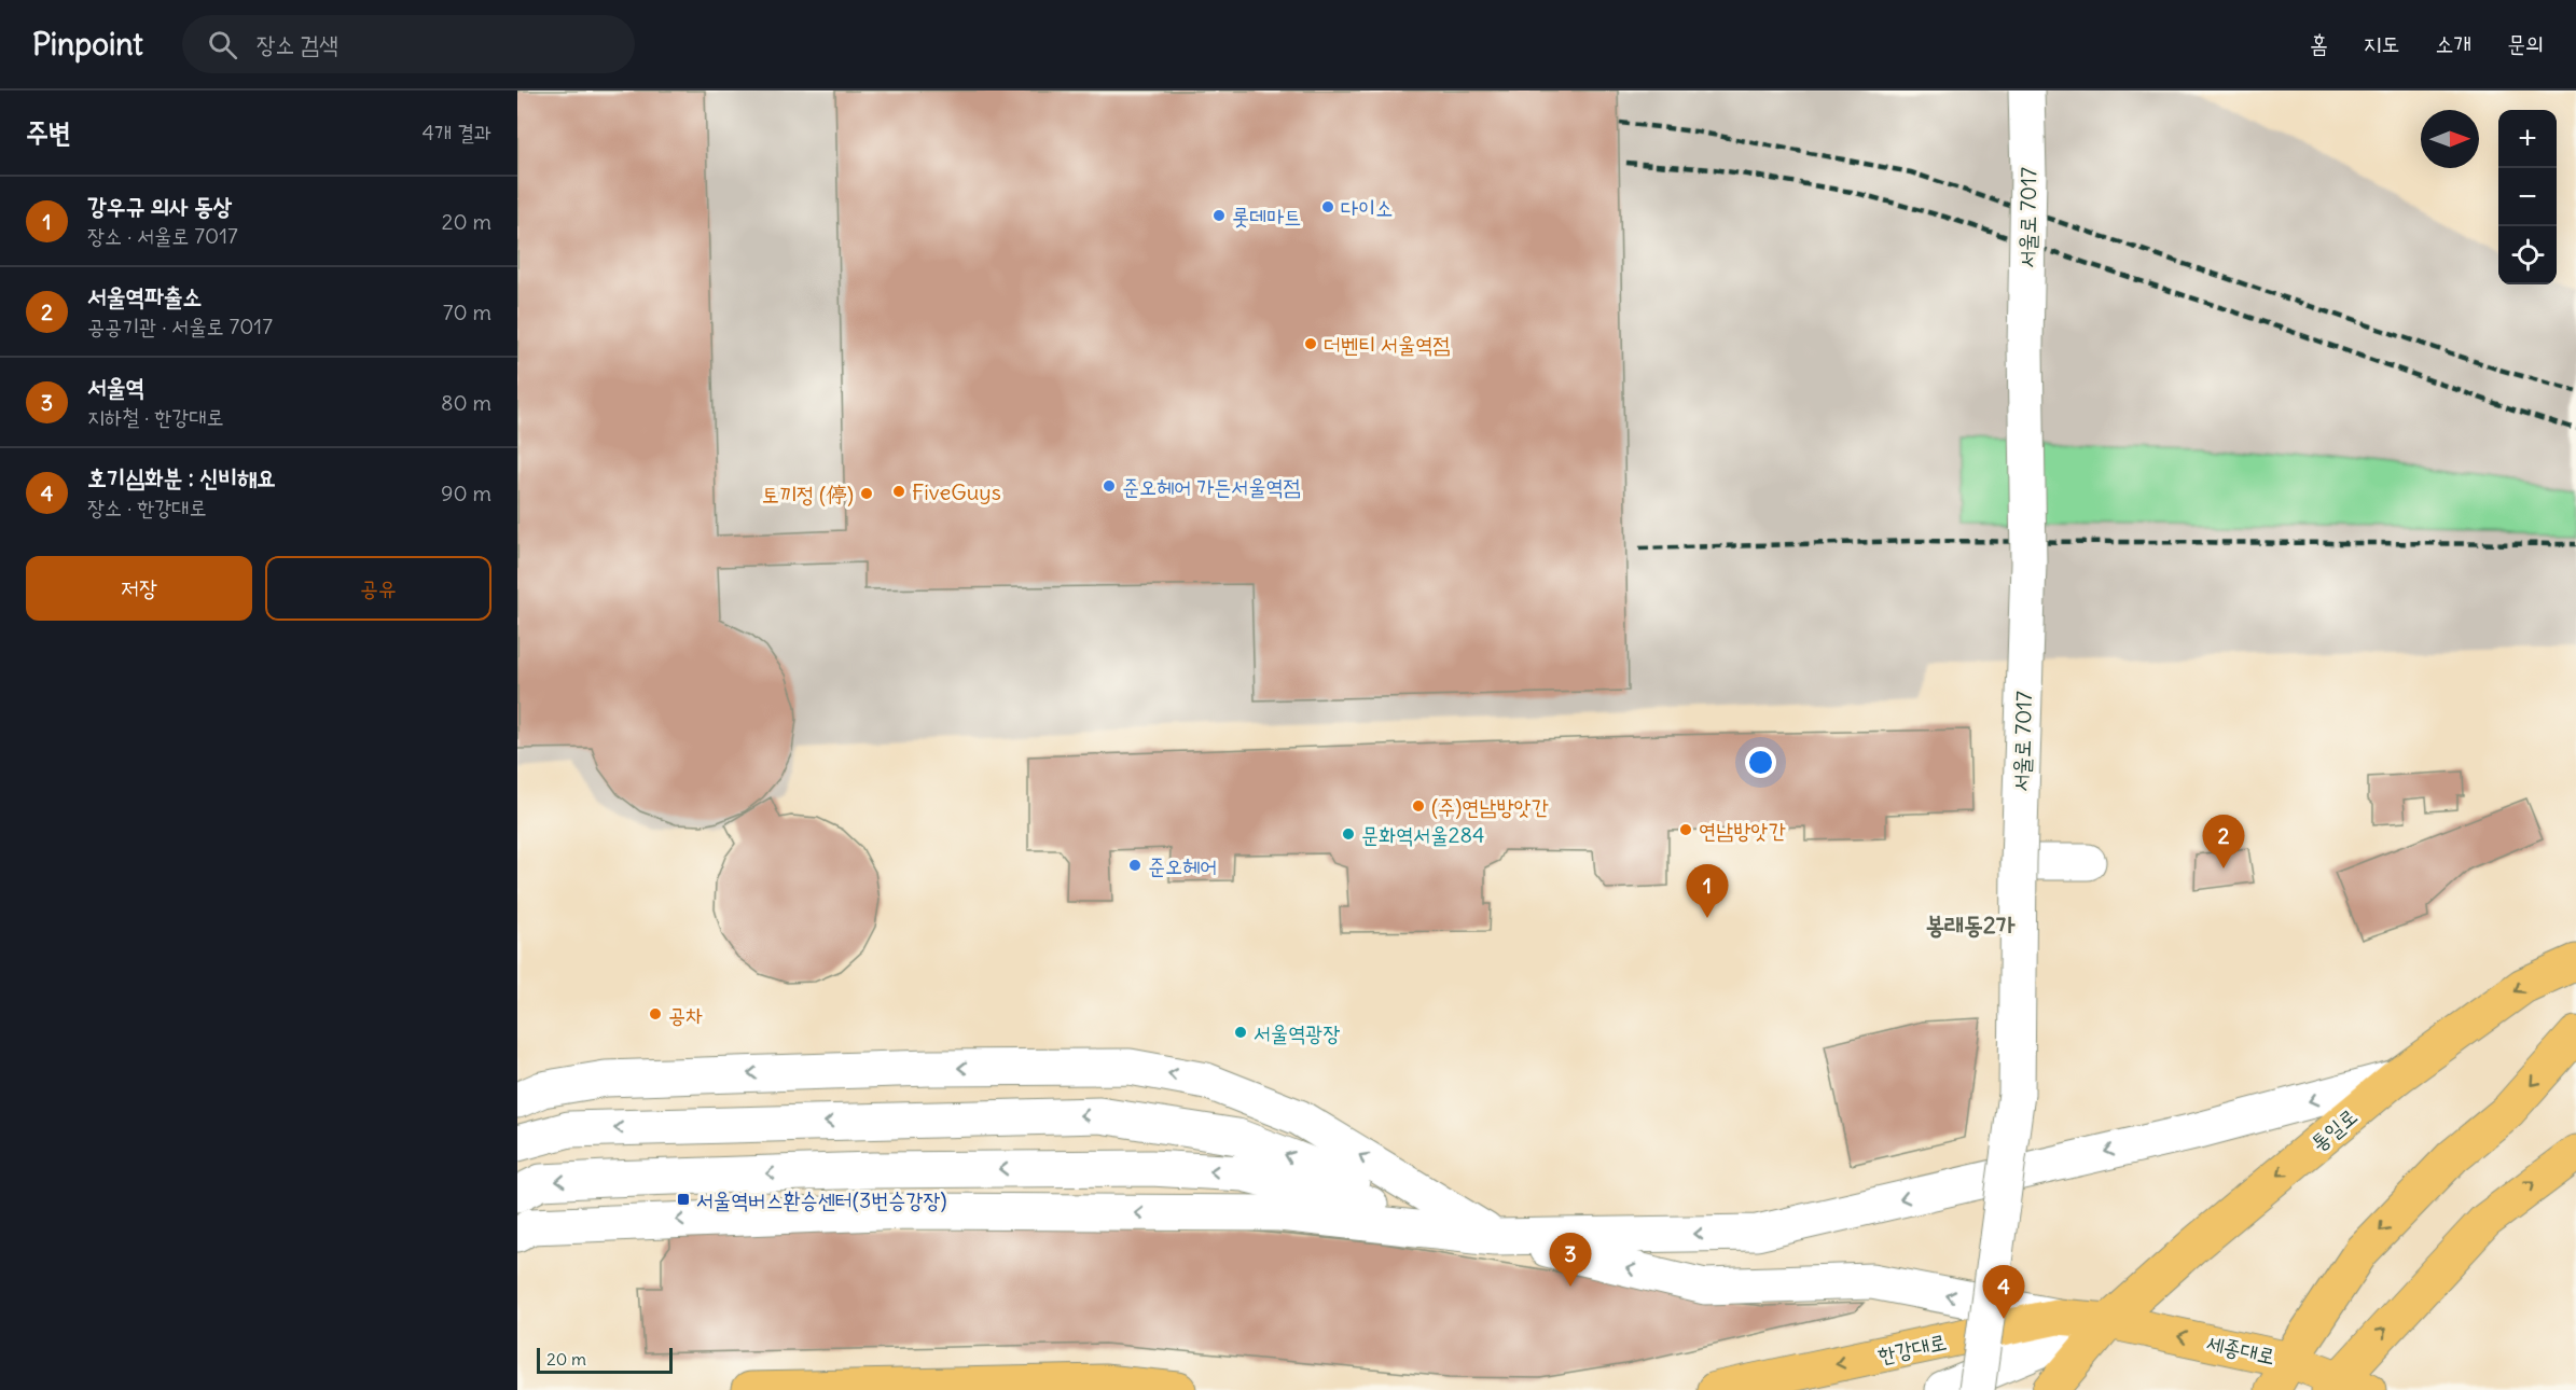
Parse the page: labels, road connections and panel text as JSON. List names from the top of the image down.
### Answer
{
  "streets": {
    "main road": ["통일로", "한강대로", "세종대로"],
    "street": ["서울로 7017"]
  },
  "crossings": [
    ["통일로", "한강대로"],
    ["통일로", "세종대로"],
    ["한강대로", "세종대로"]
  ],
  "one_way": ["한강대로", "세종대로"],
  "districts": ["봉래동2가"],
  "places": {
    "other": [
      "다이소",
      "롯데마트",
      "더벤티 서울역점",
      "준오헤어 가든서울역점",
      "FiveGuys",
      "토끼정 (停)",
      "(주)연남방앗간",
      "연남방앗간",
      "문화역서울284",
      "준오헤어",
      "공차",
      "서울역광장"
    ],
    "transit": ["서울역버스환승센터(3번승강장)"]
  },
  "scale_bar": "20 m",
  "north": "right",
  "page": {
    "header": "Pinpoint",
    "search": "장소 검색",
    "nav": [
      "홈",
      "지도",
      "소개",
      "문의"
    ],
    "heading": ["주변", "4개 결과"],
    "map_buttons": ["+", "−"],
    "list": [
      {
        "mark": "1",
        "name": "강우규 의사 동상",
        "note": "장소 · 서울로 7017",
        "value": "20 m"
      },
      {
        "mark": "2",
        "name": "서울역파출소",
        "note": "공공기관 · 서울로 7017",
        "value": "70 m"
      },
      {
        "mark": "3",
        "name": "서울역",
        "note": "지하철 · 한강대로",
        "value": "80 m"
      },
      {
        "mark": "4",
        "name": "호기심화분 : 신비해요",
        "note": "장소 · 한강대로",
        "value": "90 m"
      }
    ],
    "buttons": ["저장", "공유"],
    "pins": [
      "2",
      "1",
      "3",
      "4"
    ],
    "scale": "20 m"
  }
}
